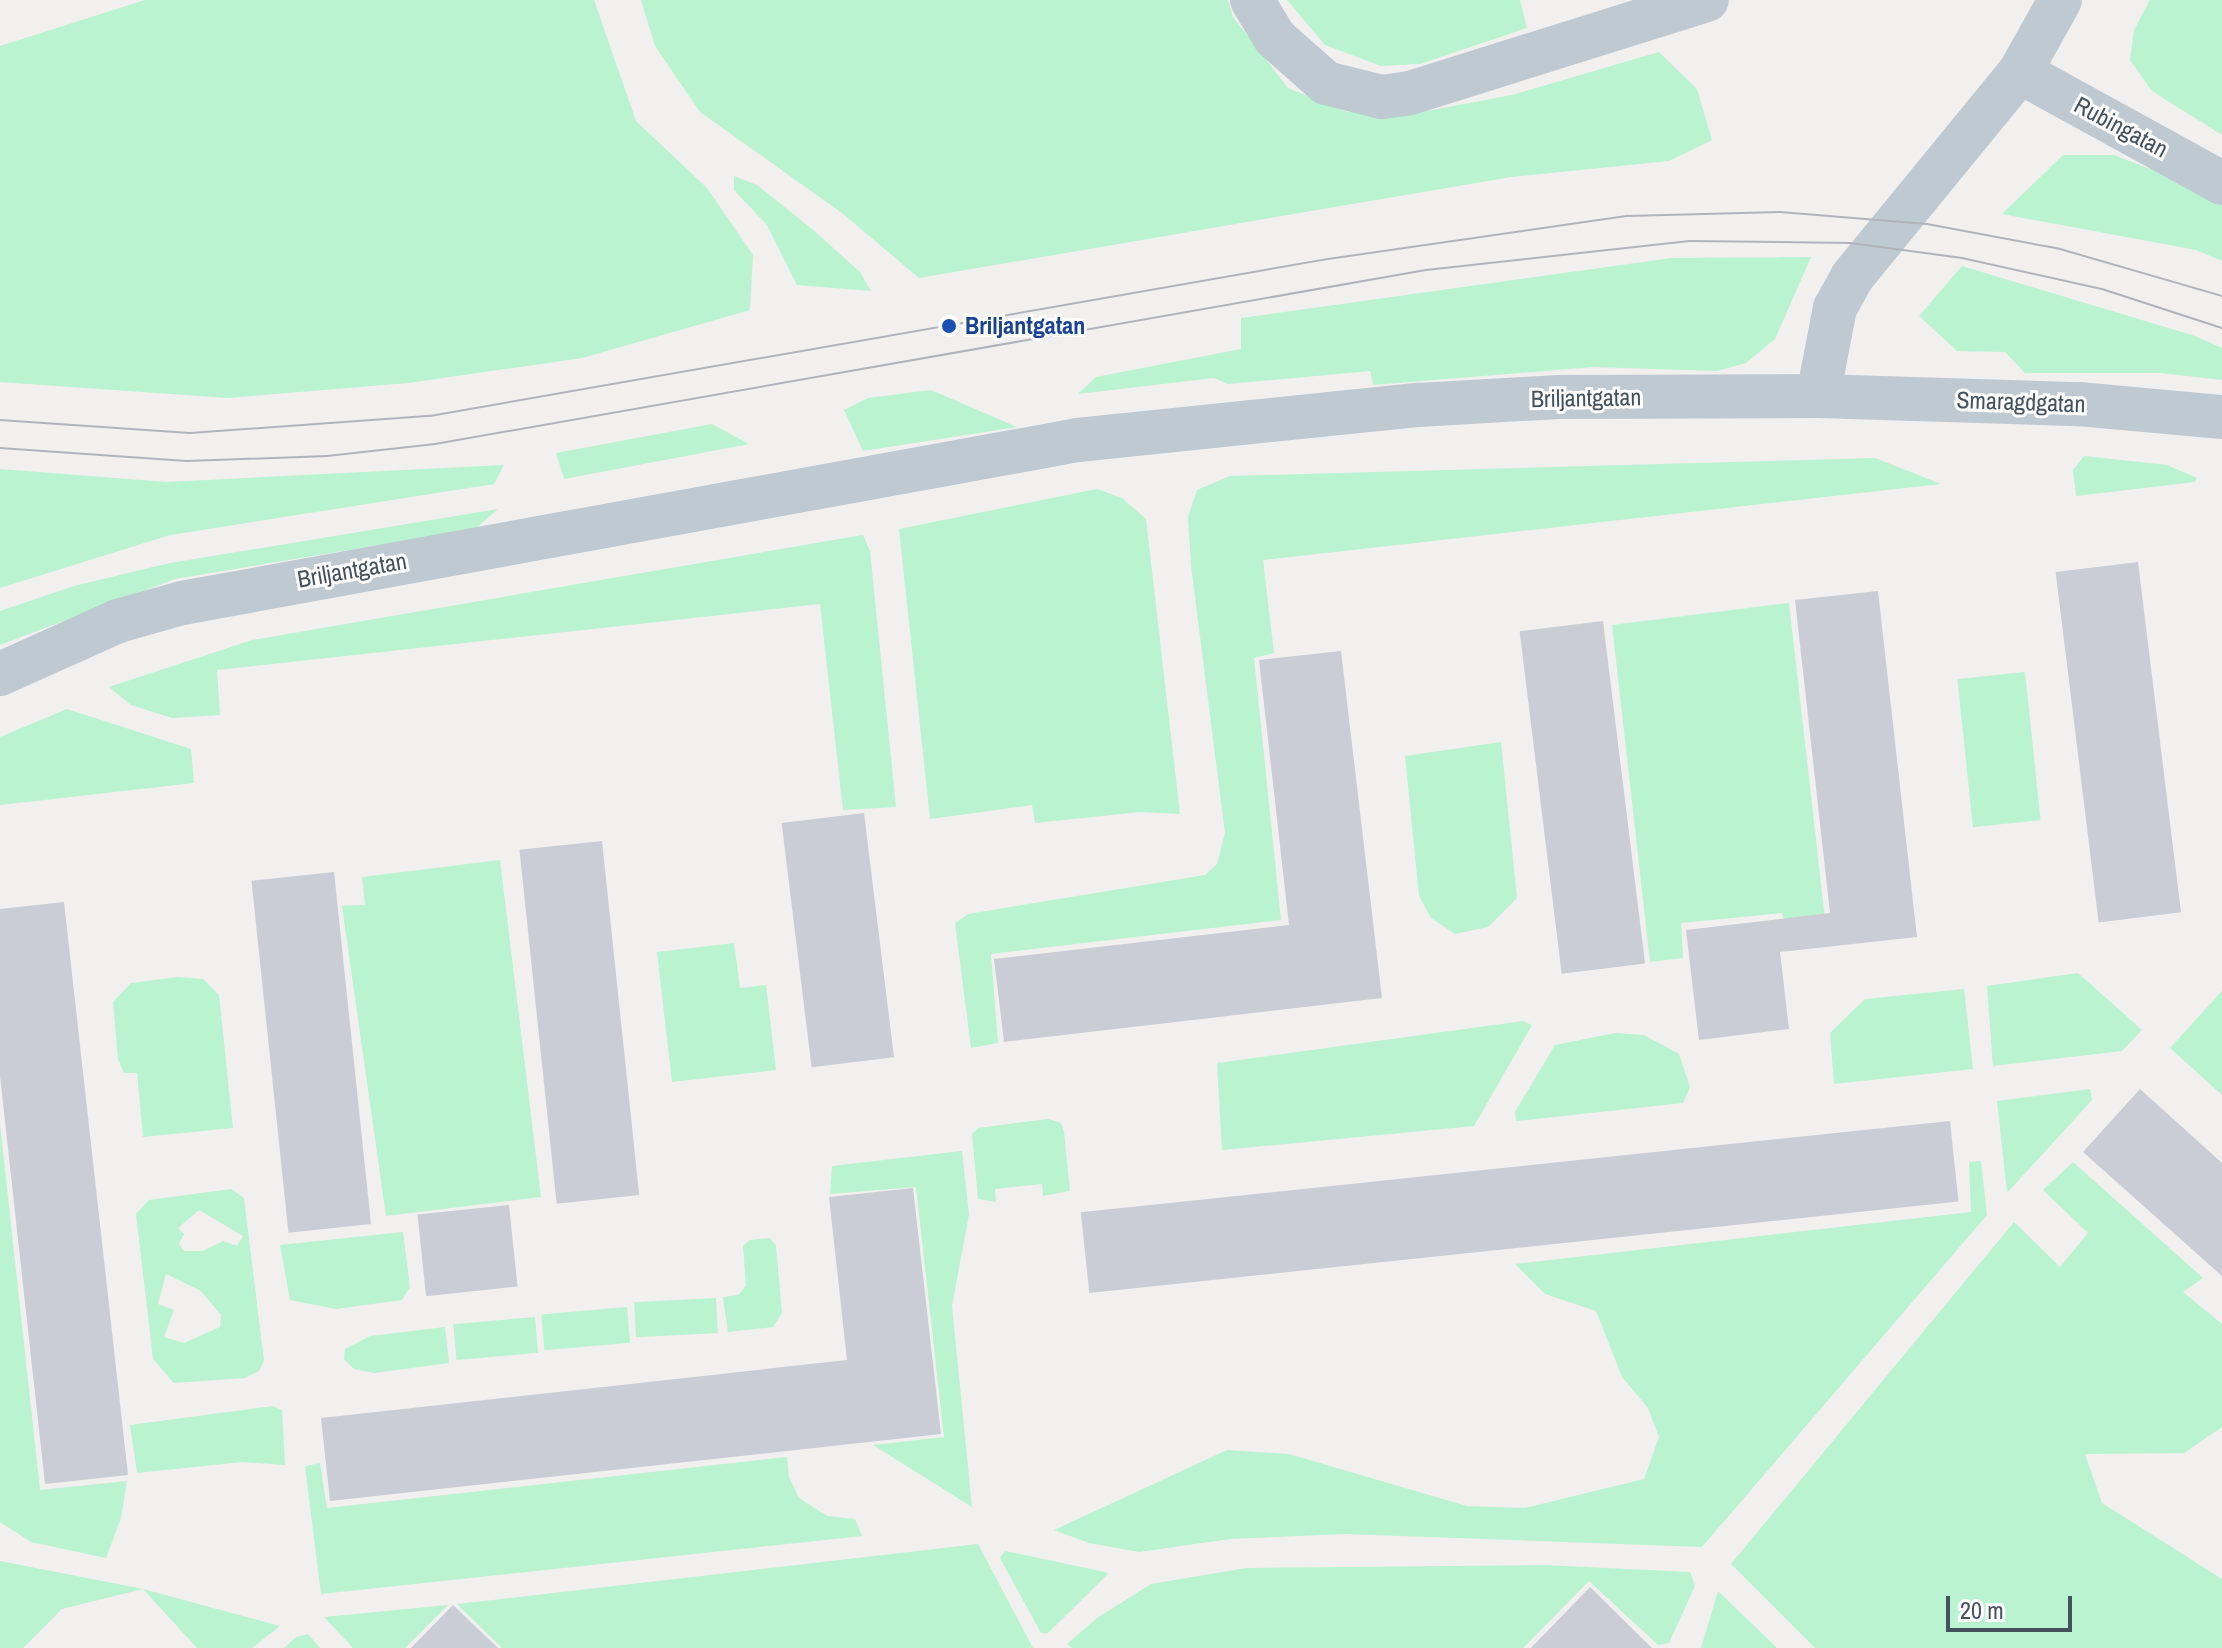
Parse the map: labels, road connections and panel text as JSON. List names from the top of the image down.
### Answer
{
  "streets": {
    "street": ["Rubingatan", "Briljantgatan", "Smaragdgatan"]
  },
  "crossings": [
    ["Briljantgatan", "Smaragdgatan"]
  ],
  "places": ["Briljantgatan"],
  "scale_bar": "20 m"
}
